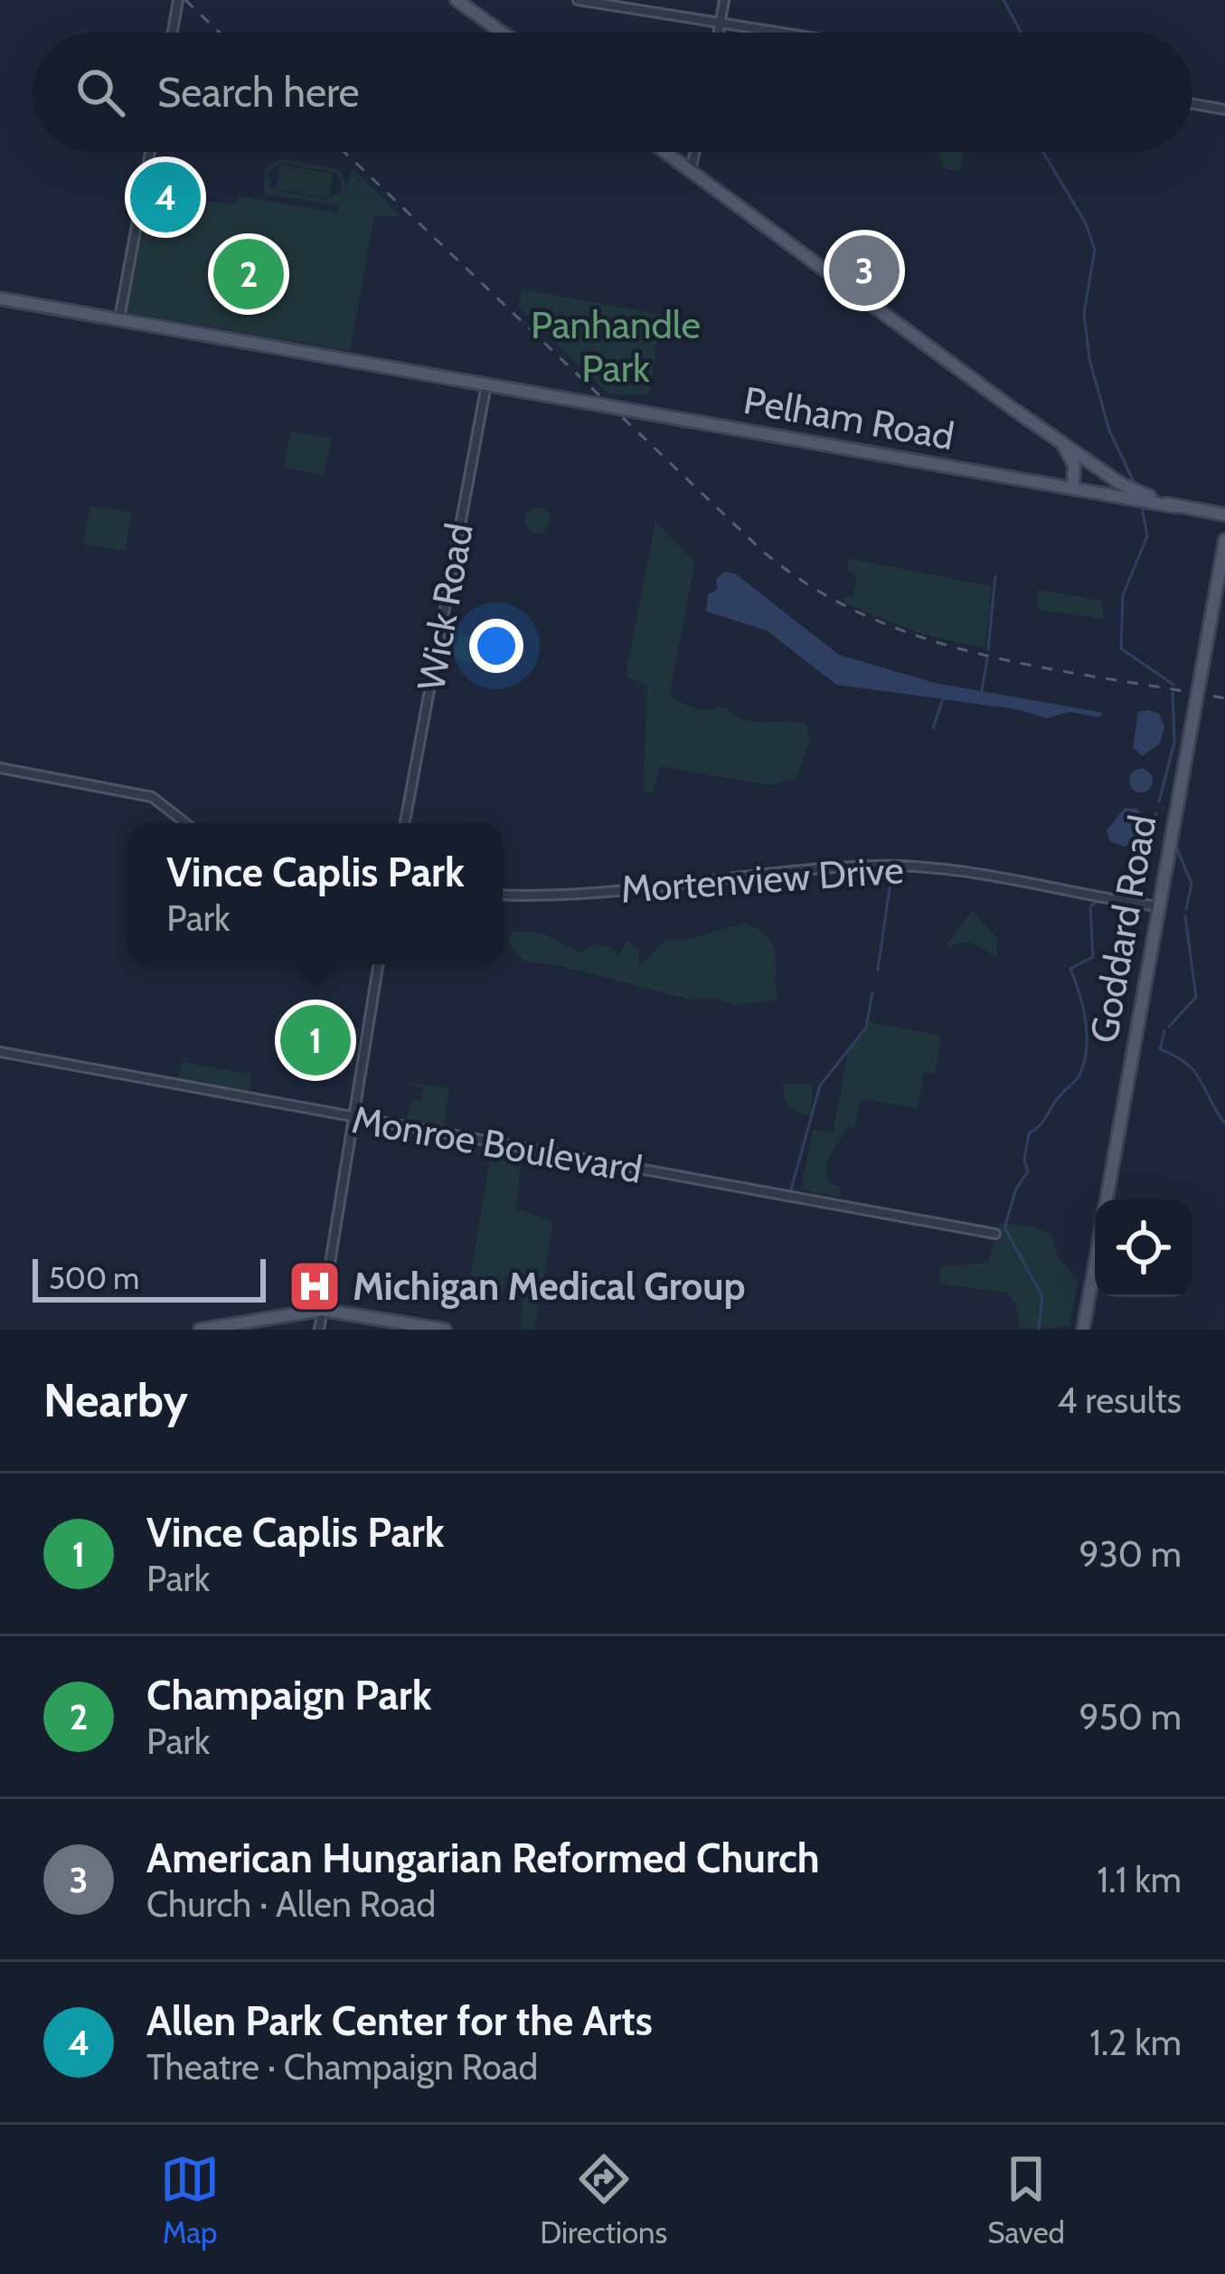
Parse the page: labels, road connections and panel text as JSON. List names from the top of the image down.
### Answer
{
  "streets": {
    "main road": ["Pelham Road", "Goddard Road"],
    "street": ["Wick Road", "Mortenview Drive", "Monroe Boulevard"]
  },
  "crossings": [
    ["Pelham Road", "Wick Road"],
    ["Mortenview Drive", "Goddard Road"]
  ],
  "parks": ["Panhandle Park"],
  "places": {
    "hospital": ["Michigan Medical Group"]
  },
  "scale_bar": "500 m",
  "page": {
    "search": "Search here",
    "pins": [
      "4",
      "3",
      "2",
      "1"
    ],
    "popup": ["Vince Caplis Park", "Park"],
    "scale": "500 m",
    "heading": ["Nearby", "4 results"],
    "list": [
      {
        "mark": "1",
        "name": "Vince Caplis Park",
        "note": "Park",
        "value": "930 m"
      },
      {
        "mark": "2",
        "name": "Champaign Park",
        "note": "Park",
        "value": "950 m"
      },
      {
        "mark": "3",
        "name": "American Hungarian Reformed Church",
        "note": "Church · Allen Road",
        "value": "1.1 km"
      },
      {
        "mark": "4",
        "name": "Allen Park Center for the Arts",
        "note": "Theatre · Champaign Road",
        "value": "1.2 km"
      }
    ],
    "nav": ["Map", "Directions", "Saved"]
  }
}
